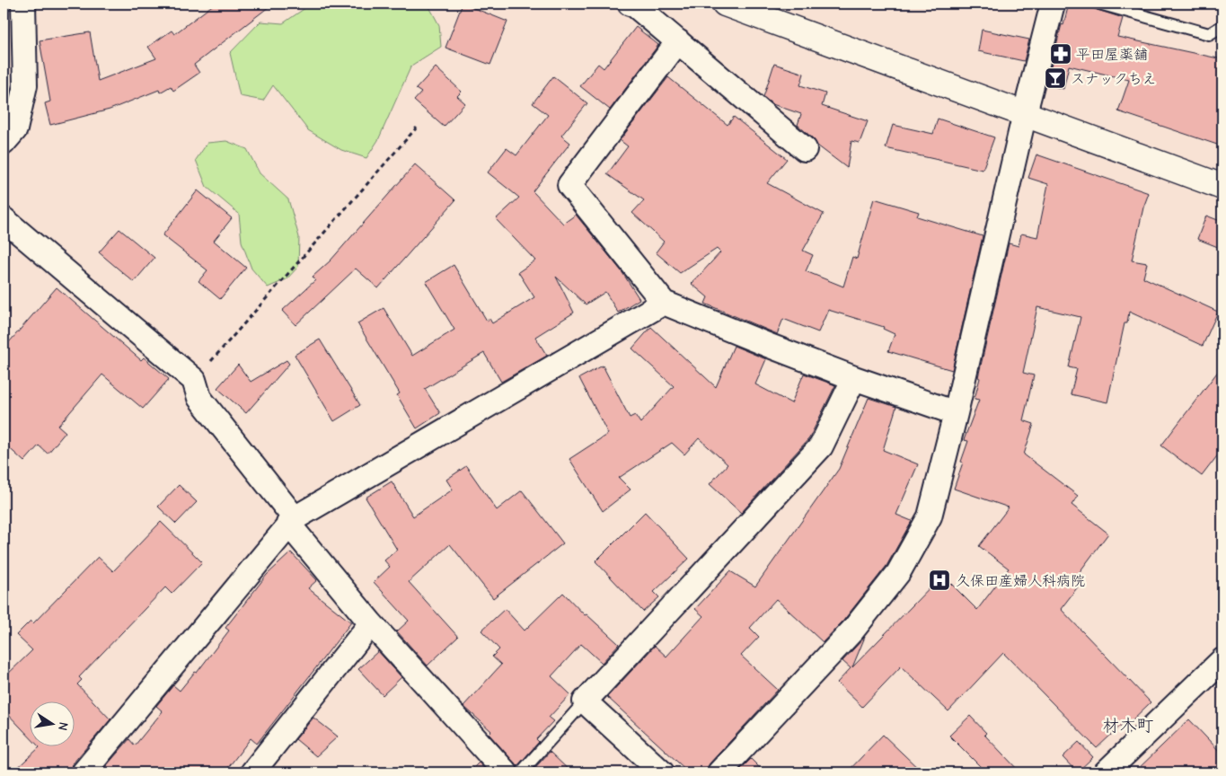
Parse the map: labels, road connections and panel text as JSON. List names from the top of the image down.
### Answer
{
  "districts": ["材木町"],
  "places": {
    "pharmacy": ["平田屋薬舗"],
    "bar": ["スナックちえ"],
    "hospital": ["久保田産婦人科病院"]
  },
  "north": "right"
}
